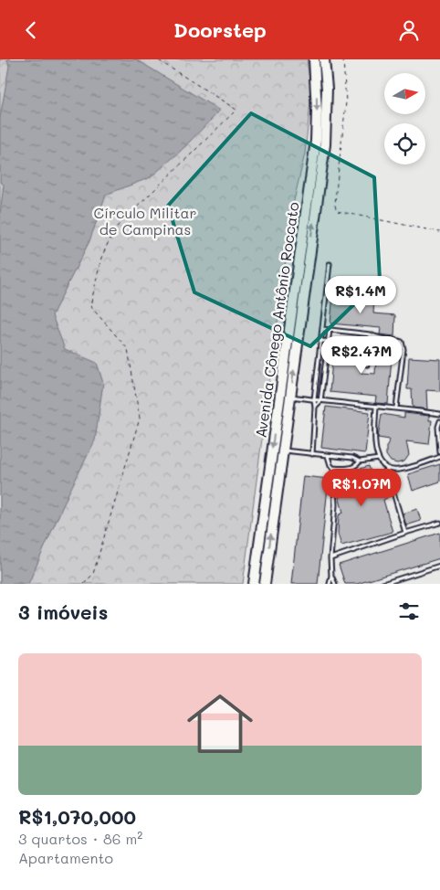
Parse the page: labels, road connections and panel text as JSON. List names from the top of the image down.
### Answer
{
  "streets": {
    "main road": ["Avenida Cônego Antônio Roccato"]
  },
  "parks": ["Círculo Militar de Campinas"],
  "north": "right",
  "page": {
    "header": "Doorstep",
    "price": ["R$1.4M", "R$2.47M", "R$1.07M"],
    "heading": "3 imóveis",
    "list": [
      {
        "name": "R$1,070,000",
        "note": "3 quartos · 86 m² · Apartamento"
      }
    ]
  }
}
